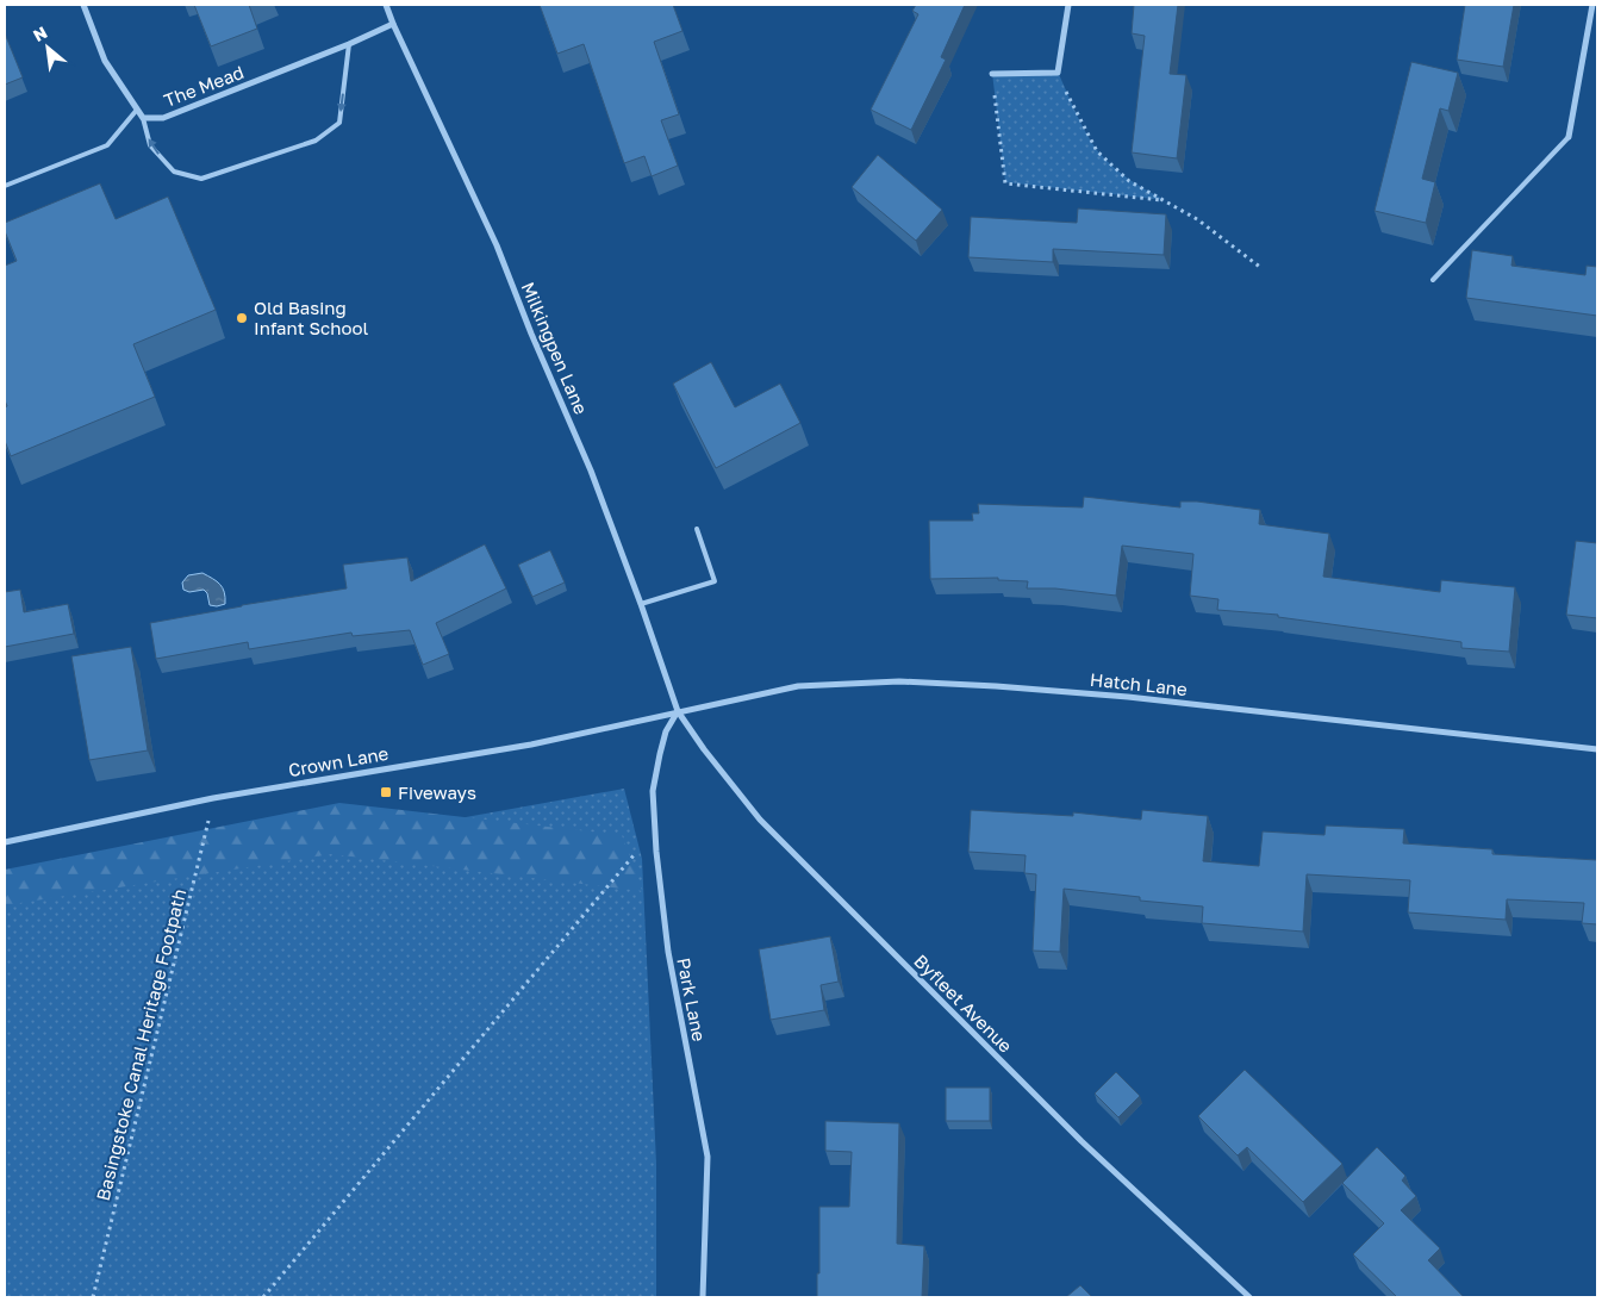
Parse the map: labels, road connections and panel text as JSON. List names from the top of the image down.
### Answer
{
  "streets": {
    "street": [
      "The Mead",
      "Milkingpen Lane",
      "Hatch Lane",
      "Crown Lane",
      "Park Lane",
      "Byfleet Avenue"
    ],
    "path": ["Basingstoke Canal Heritage Footpath"]
  },
  "crossings": [
    ["The Mead", "Milkingpen Lane"],
    ["Milkingpen Lane", "Hatch Lane"],
    ["Milkingpen Lane", "Crown Lane"],
    ["Milkingpen Lane", "Park Lane"],
    ["Milkingpen Lane", "Byfleet Avenue"],
    ["Hatch Lane", "Crown Lane"],
    ["Hatch Lane", "Park Lane"],
    ["Hatch Lane", "Byfleet Avenue"],
    ["Crown Lane", "Park Lane"],
    ["Crown Lane", "Byfleet Avenue"],
    ["Crown Lane", "Basingstoke Canal Heritage Footpath"],
    ["Park Lane", "Byfleet Avenue"]
  ],
  "places": {
    "other": ["Old Basing Infant School"],
    "transit": ["Fiveways"]
  },
  "north": "top left"
}
